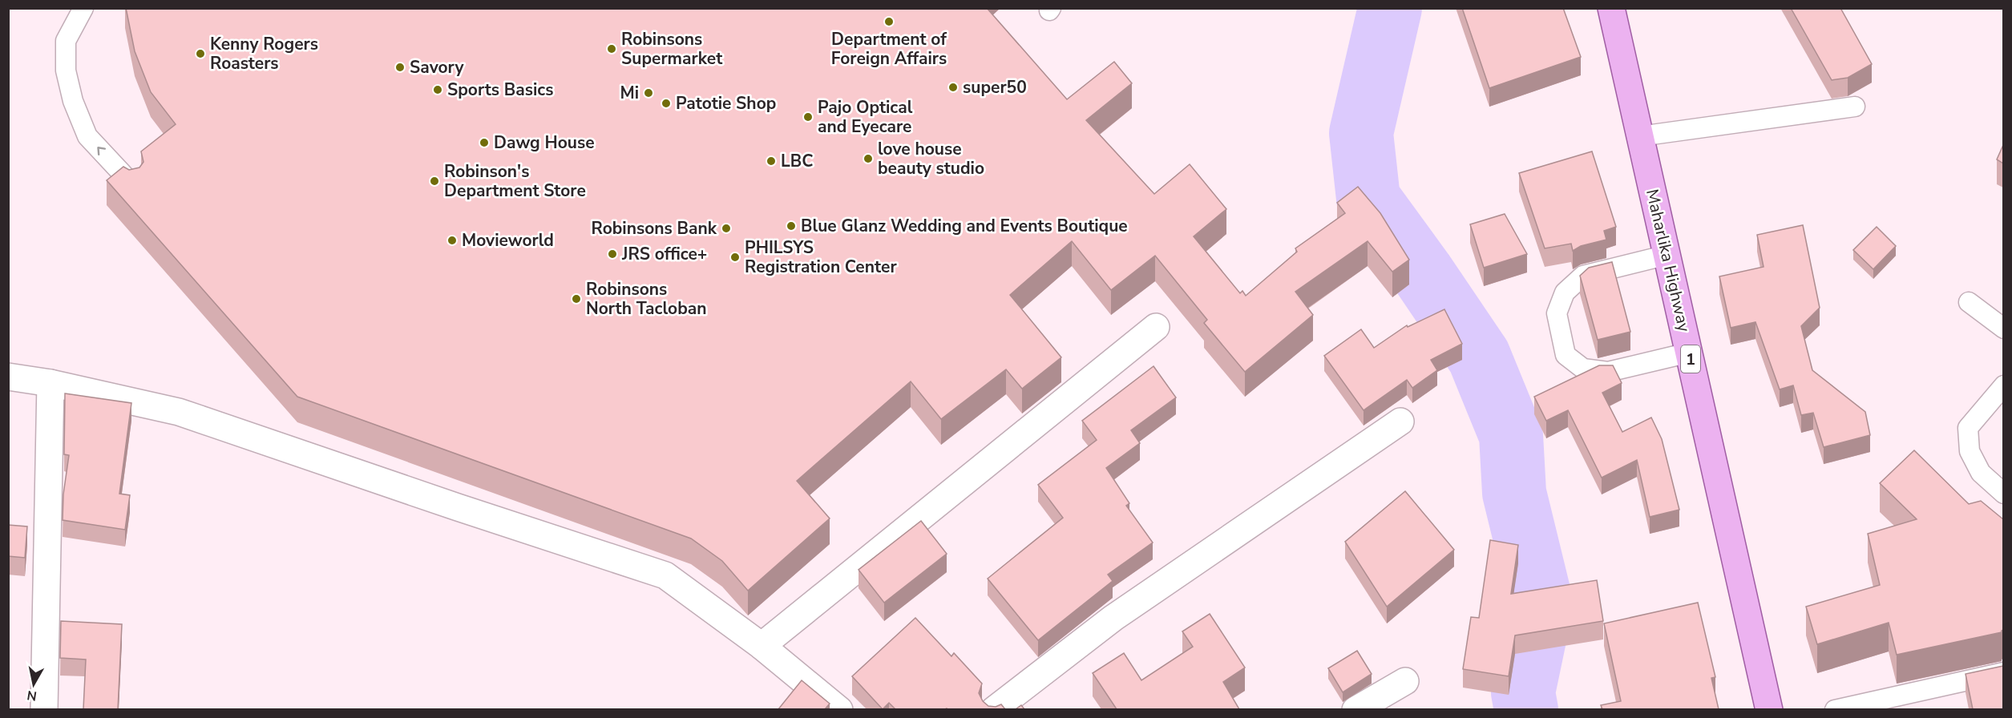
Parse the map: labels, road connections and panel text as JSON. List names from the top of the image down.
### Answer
{
  "streets": {
    "main road": ["Maharlika Highway", "1"]
  },
  "places": [
    "Department of Foreign Affairs",
    "Robinsons Supermarket",
    "Kenny Rogers Roasters",
    "Savory",
    "super50",
    "Sports Basics",
    "Mi",
    "Patotie Shop",
    "Pajo Optical and Eyecare",
    "Dawg House",
    "love house beauty studio",
    "LBC",
    "Robinson's Department Store",
    "Blue Glanz Wedding and Events Boutique",
    "Robinsons Bank",
    "Movieworld",
    "JRS office+",
    "PHILSYS Registration Center",
    "Robinsons North Tacloban"
  ],
  "north": "bottom"
}
